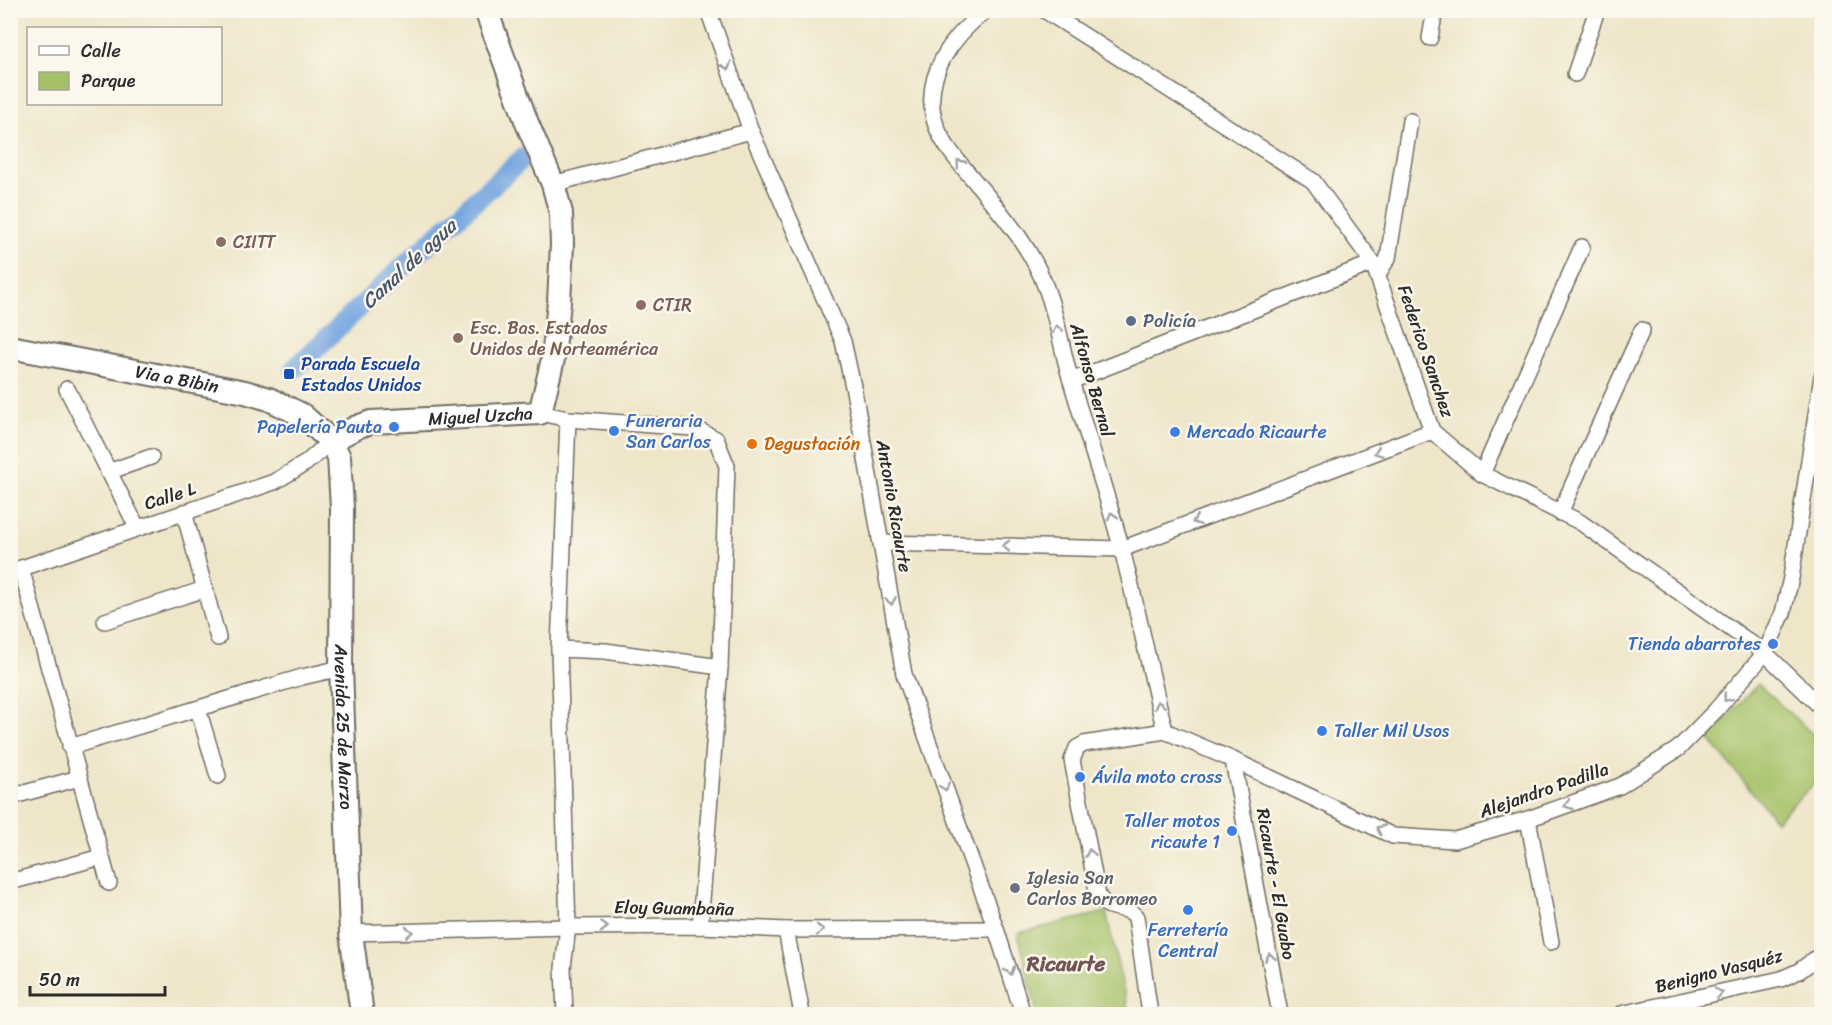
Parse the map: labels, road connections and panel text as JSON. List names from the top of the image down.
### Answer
{
  "streets": {
    "main road": ["Via a Bibin", "Miguel Uzcha", "Avenida 25 de Marzo"],
    "street": [
      "Federico Sanchez",
      "Alfonso Bernal",
      "Calle L",
      "Antonio Ricaurte",
      "Alejandro Padilla",
      "Ricaurte - El Guabo",
      "Eloy Guambaña",
      "Benigno Vasquéz"
    ]
  },
  "crossings": [
    ["Federico Sanchez", "Alejandro Padilla"],
    ["Via a Bibin", "Miguel Uzcha"],
    ["Via a Bibin", "Calle L"],
    ["Via a Bibin", "Avenida 25 de Marzo"],
    ["Miguel Uzcha", "Calle L"],
    ["Miguel Uzcha", "Avenida 25 de Marzo"],
    ["Calle L", "Avenida 25 de Marzo"],
    ["Antonio Ricaurte", "Eloy Guambaña"],
    ["Avenida 25 de Marzo", "Eloy Guambaña"],
    ["Alejandro Padilla", "Ricaurte - El Guabo"]
  ],
  "one_way": [
    "Alfonso Bernal",
    "Antonio Ricaurte",
    "Alejandro Padilla",
    "Ricaurte - El Guabo",
    "Eloy Guambaña",
    "Benigno Vasquéz"
  ],
  "districts": ["Ricaurte"],
  "water": ["Canal de agua"],
  "places": {
    "other": [
      "CIITT",
      "CTIR",
      "Policía",
      "Esc. Bas. Estados Unidos de Norteamérica",
      "Papelería Pauta",
      "Funeraria San Carlos",
      "Mercado Ricaurte",
      "Degustación",
      "Tienda abarrotes",
      "Taller Mil Usos",
      "Ávila moto cross",
      "Taller motos ricaute 1",
      "Iglesia San Carlos Borromeo",
      "Ferretería Central"
    ],
    "transit": ["Parada Escuela Estados Unidos"]
  },
  "legend": ["Calle", "Parque"],
  "scale_bar": "50 m"
}
